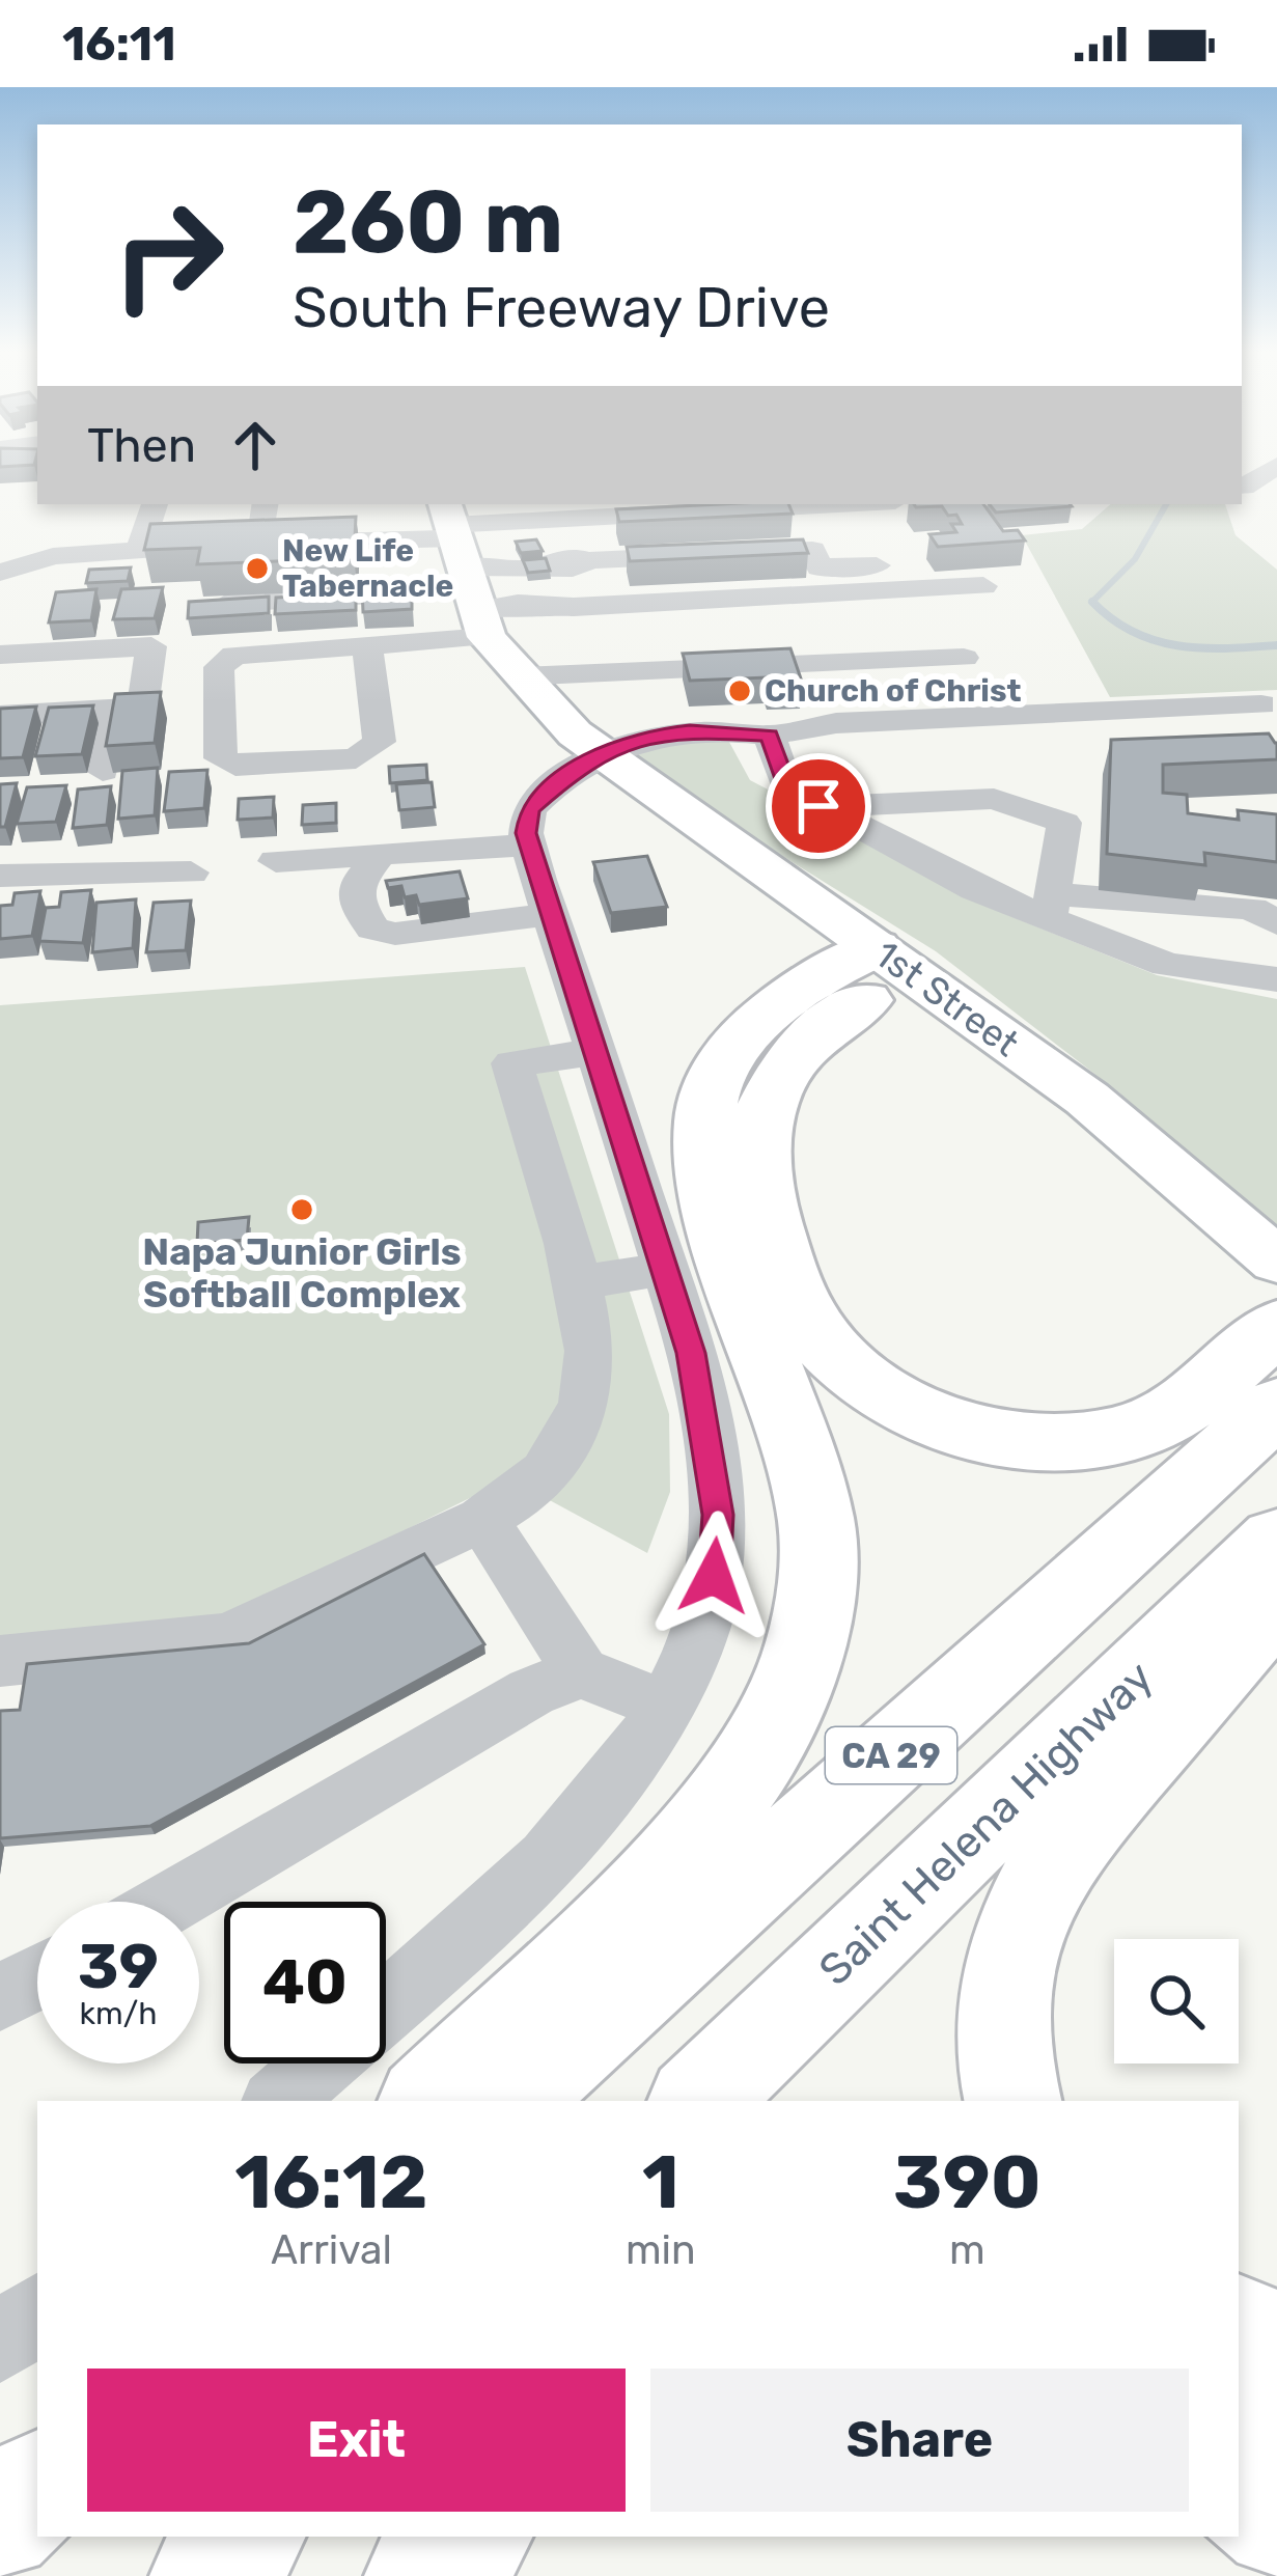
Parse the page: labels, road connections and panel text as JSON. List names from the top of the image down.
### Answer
{
  "streets": {
    "highway": ["CA 29", "Saint Helena Highway"],
    "main road": ["1st Street"]
  },
  "places": ["New Life Tabernacle", "Church of Christ", "Napa Junior Girls Softball Complex"],
  "page": {
    "status": "16:11",
    "turn": ["260 m", "South Freeway Drive"],
    "then": "Then",
    "speed": "39 km/h",
    "limit": "40",
    "eta": [
      "16:12",
      "Arrival",
      "1",
      "min",
      "390",
      "m"
    ],
    "buttons": ["Exit", "Share"]
  }
}
